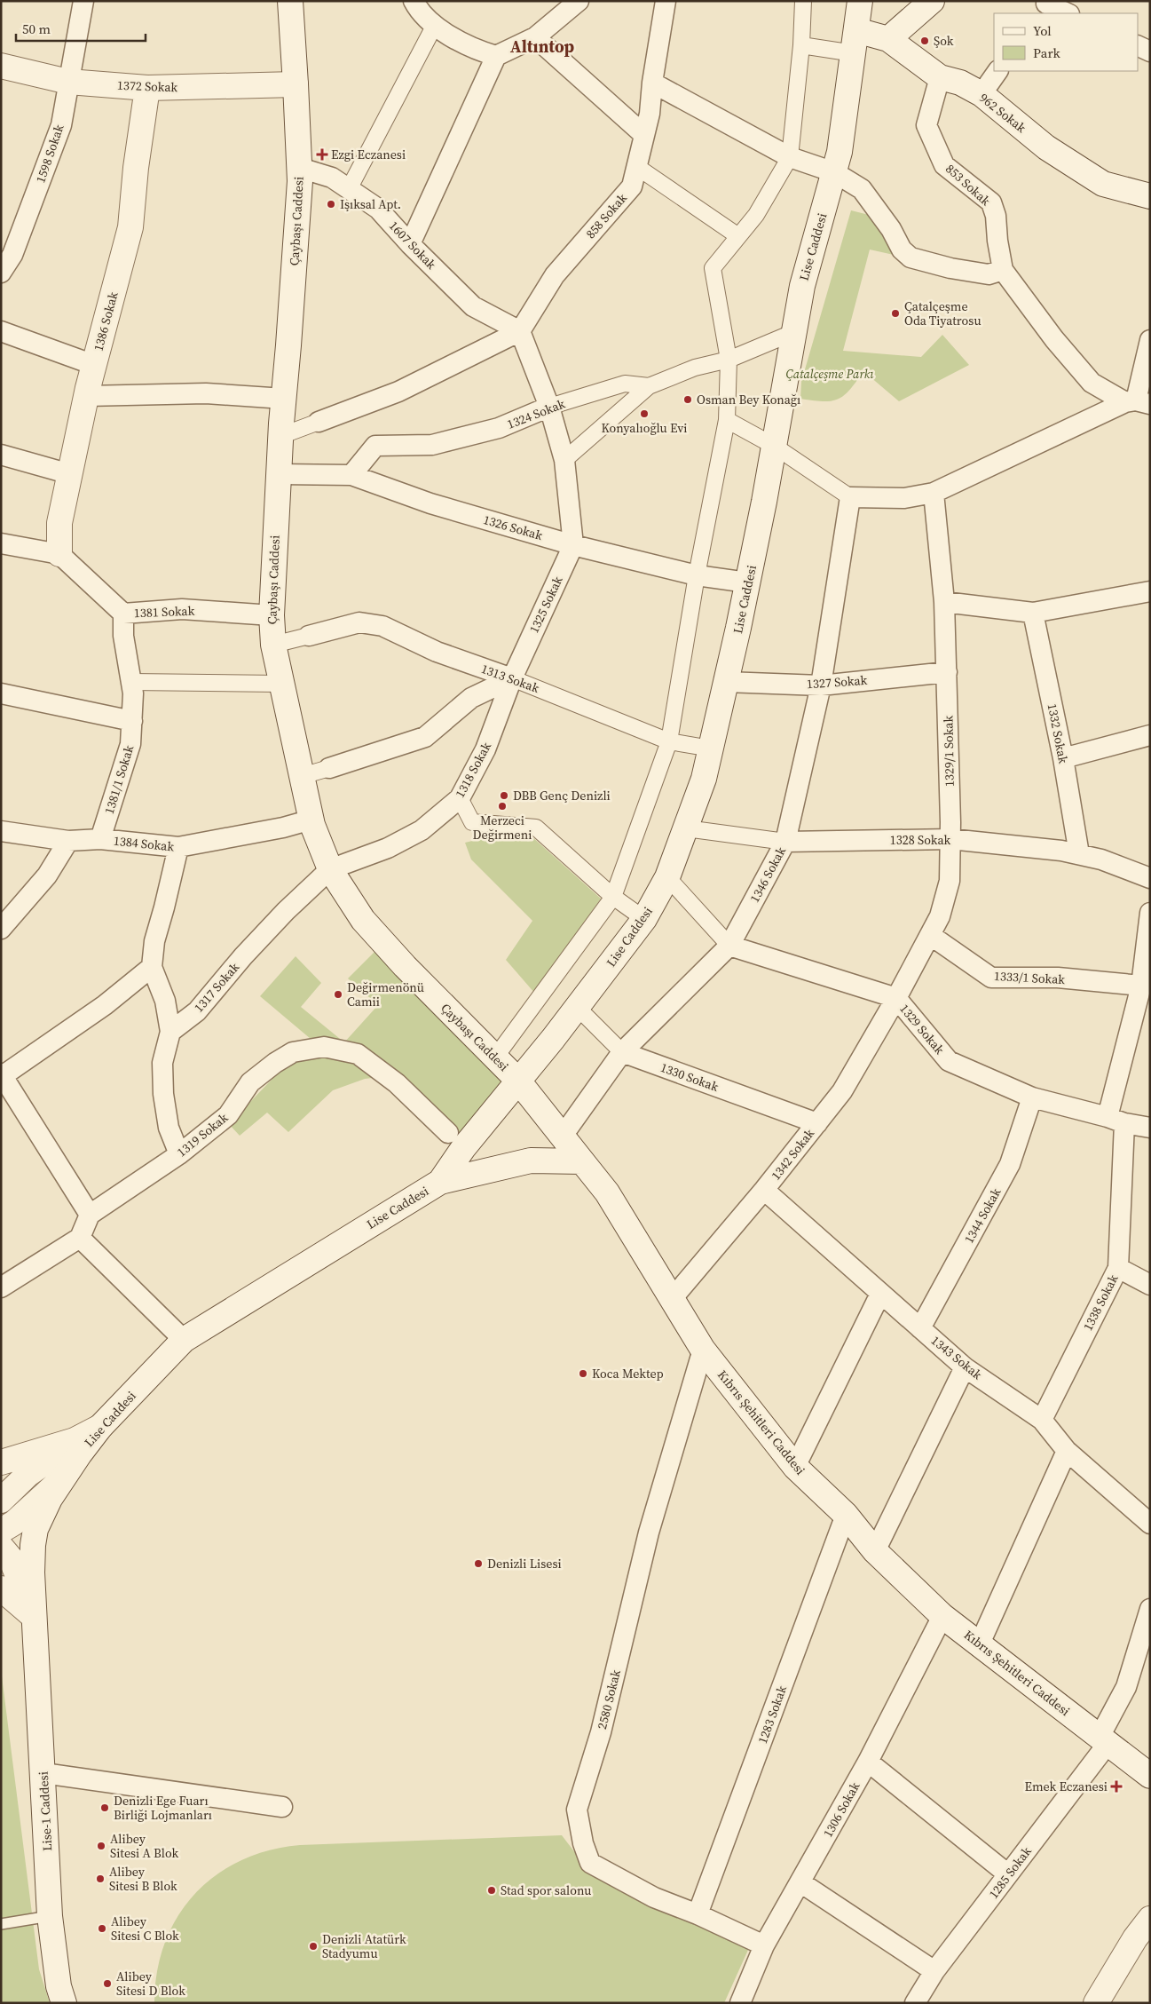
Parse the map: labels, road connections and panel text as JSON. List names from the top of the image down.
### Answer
{
  "streets": {
    "main road": [
      "1372 Sokak",
      "962 Sokak",
      "Çaybaşı Caddesi",
      "Lise Caddesi",
      "1386 Sokak",
      "Kıbrıs Şehitleri Caddesi",
      "Lise-1 Caddesi"
    ],
    "street": [
      "1598 Sokak",
      "853 Sokak",
      "858 Sokak",
      "1607 Sokak",
      "1324 Sokak",
      "1326 Sokak",
      "1325 Sokak",
      "1381 Sokak",
      "1313 Sokak",
      "1327 Sokak",
      "1332 Sokak",
      "1329/1 Sokak",
      "1318 Sokak",
      "1381/1 Sokak",
      "1328 Sokak",
      "1384 Sokak",
      "1346 Sokak",
      "1333/1 Sokak",
      "1317 Sokak",
      "1329 Sokak",
      "1330 Sokak",
      "1319 Sokak",
      "1342 Sokak",
      "1344 Sokak",
      "1338 Sokak",
      "1343 Sokak",
      "2580 Sokak",
      "1283 Sokak",
      "1306 Sokak",
      "1285 Sokak"
    ]
  },
  "crossings": [
    ["1372 Sokak", "1598 Sokak"],
    ["1372 Sokak", "Çaybaşı Caddesi"],
    ["1372 Sokak", "1386 Sokak"],
    ["962 Sokak", "853 Sokak"],
    ["962 Sokak", "Lise Caddesi"],
    ["858 Sokak", "1607 Sokak"],
    ["Çaybaşı Caddesi", "1607 Sokak"],
    ["Çaybaşı Caddesi", "Lise Caddesi"],
    ["Çaybaşı Caddesi", "1326 Sokak"],
    ["Çaybaşı Caddesi", "1381 Sokak"],
    ["Çaybaşı Caddesi", "1318 Sokak"],
    ["Çaybaşı Caddesi", "1384 Sokak"],
    ["Çaybaşı Caddesi", "1317 Sokak"],
    ["Çaybaşı Caddesi", "Kıbrıs Şehitleri Caddesi"],
    ["Lise Caddesi", "1324 Sokak"],
    ["Lise Caddesi", "1326 Sokak"],
    ["Lise Caddesi", "1313 Sokak"],
    ["Lise Caddesi", "1327 Sokak"],
    ["Lise Caddesi", "1328 Sokak"],
    ["Lise Caddesi", "1330 Sokak"],
    ["Lise Caddesi", "Kıbrıs Şehitleri Caddesi"],
    ["Lise Caddesi", "Lise-1 Caddesi"],
    ["1386 Sokak", "1381 Sokak"],
    ["1324 Sokak", "1326 Sokak"],
    ["1326 Sokak", "1325 Sokak"],
    ["1325 Sokak", "1313 Sokak"],
    ["1325 Sokak", "1318 Sokak"],
    ["1381 Sokak", "1381/1 Sokak"],
    ["1313 Sokak", "1318 Sokak"],
    ["1327 Sokak", "1329/1 Sokak"],
    ["1327 Sokak", "1346 Sokak"],
    ["1332 Sokak", "1328 Sokak"],
    ["1329/1 Sokak", "1328 Sokak"],
    ["1329/1 Sokak", "1333/1 Sokak"],
    ["1329/1 Sokak", "1329 Sokak"],
    ["1329/1 Sokak", "1342 Sokak"],
    ["1318 Sokak", "1317 Sokak"],
    ["1381/1 Sokak", "1384 Sokak"],
    ["1328 Sokak", "1346 Sokak"],
    ["1346 Sokak", "1329 Sokak"],
    ["1346 Sokak", "1330 Sokak"],
    ["1346 Sokak", "Kıbrıs Şehitleri Caddesi"],
    ["1333/1 Sokak", "1338 Sokak"],
    ["1329 Sokak", "1342 Sokak"],
    ["1329 Sokak", "1344 Sokak"],
    ["1329 Sokak", "1338 Sokak"],
    ["1330 Sokak", "1342 Sokak"],
    ["1342 Sokak", "1343 Sokak"],
    ["1342 Sokak", "Kıbrıs Şehitleri Caddesi"],
    ["1344 Sokak", "1343 Sokak"],
    ["1338 Sokak", "1343 Sokak"],
    ["Kıbrıs Şehitleri Caddesi", "2580 Sokak"],
    ["Kıbrıs Şehitleri Caddesi", "1283 Sokak"],
    ["Kıbrıs Şehitleri Caddesi", "1306 Sokak"],
    ["Kıbrıs Şehitleri Caddesi", "1285 Sokak"],
    ["2580 Sokak", "1283 Sokak"],
    ["2580 Sokak", "1306 Sokak"]
  ],
  "districts": ["Altıntop"],
  "parks": ["Çatalçeşme Parkı"],
  "places": {
    "other": [
      "Şok",
      "Işıksal Apt.",
      "Çatalçeşme Oda Tiyatrosu",
      "Osman Bey Konağı",
      "Konyalıoğlu Evi",
      "DBB Genç Denizli",
      "Merzeci Değirmeni",
      "Değirmenönü Camii",
      "Koca Mektep",
      "Denizli Lisesi",
      "Denizli Ege Fuarı Birliği Lojmanları",
      "Alibey Sitesi A Blok",
      "Alibey Sitesi B Blok",
      "Stad spor salonu",
      "Alibey Sitesi C Blok",
      "Denizli Atatürk Stadyumu",
      "Alibey Sitesi D Blok"
    ],
    "health": ["Ezgi Eczanesi", "Emek Eczanesi"]
  },
  "legend": ["Yol", "Park"],
  "scale_bar": "50 m"
}
